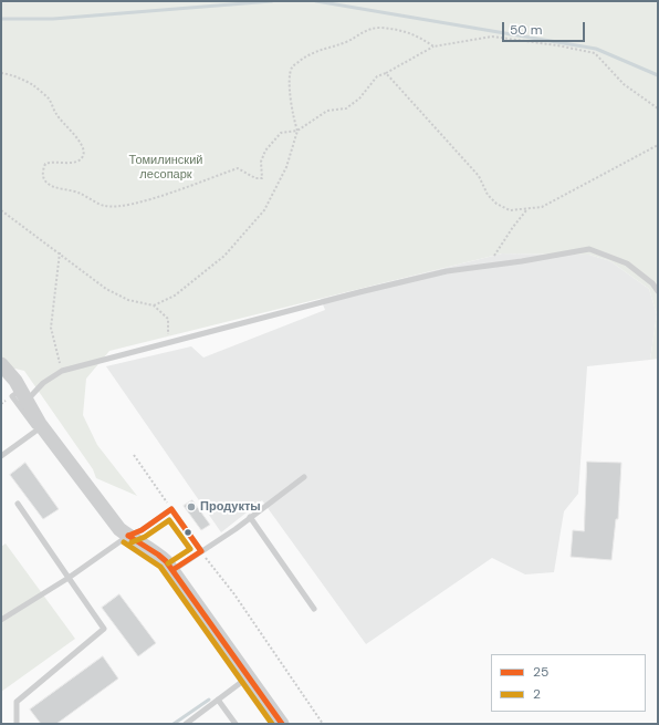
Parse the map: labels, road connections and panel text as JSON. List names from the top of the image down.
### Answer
{
  "parks": ["Томилинский лесопарк"],
  "places": ["Продукты"],
  "lines": ["transit line 25", "transit line 2"],
  "legend": ["25", "2"],
  "scale_bar": "50 m"
}
